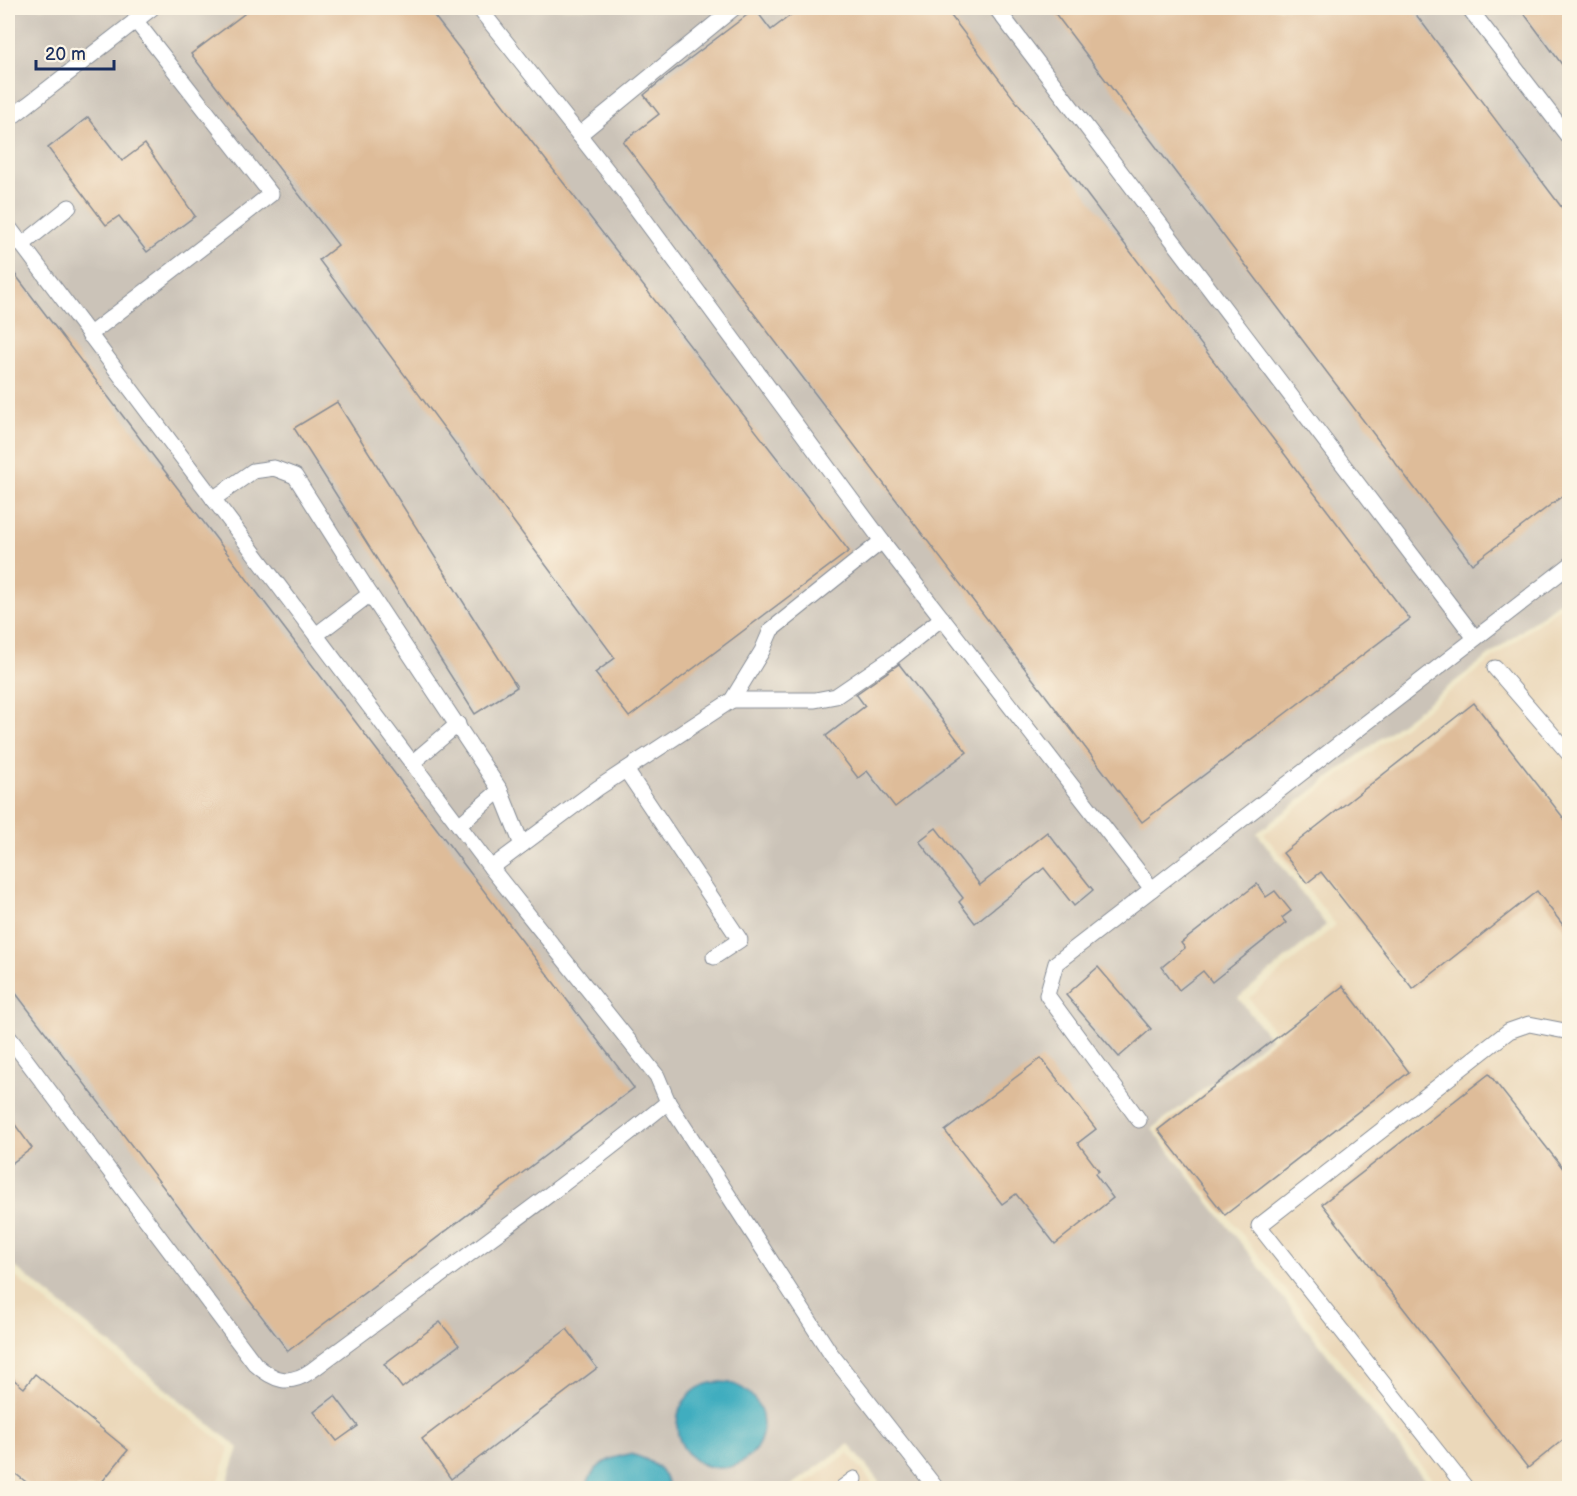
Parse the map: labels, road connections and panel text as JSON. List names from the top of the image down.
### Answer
{
  "scale_bar": "20 m"
}
